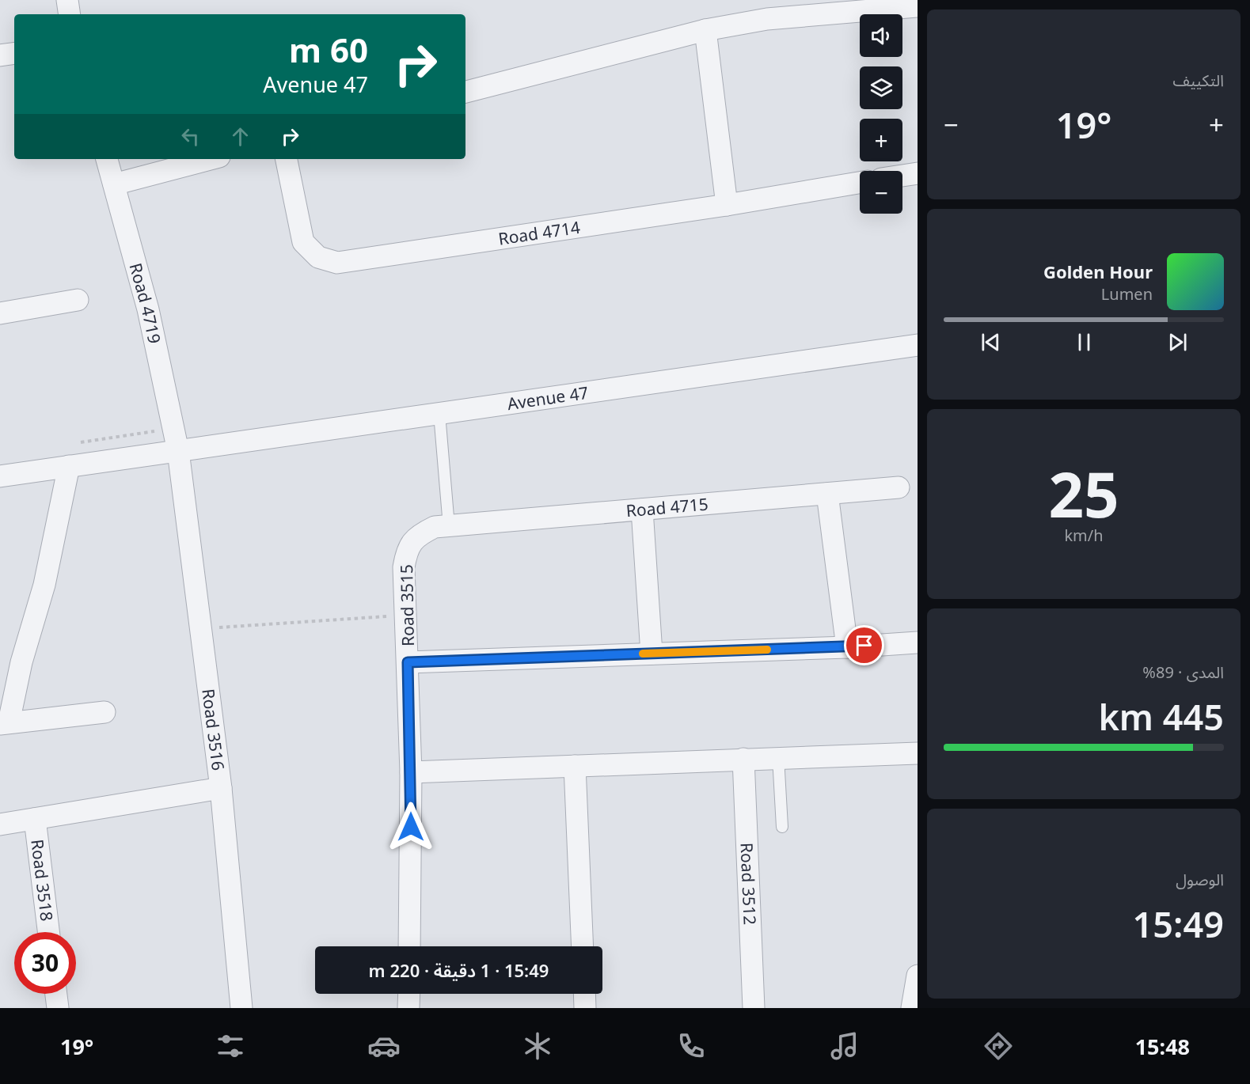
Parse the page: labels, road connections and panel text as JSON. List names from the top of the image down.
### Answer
{
  "streets": {
    "street": [
      "Road 4714",
      "Road 4719",
      "Avenue 47",
      "Road 4715",
      "Road 3515",
      "Road 3516",
      "Road 3518",
      "Road 3512"
    ]
  },
  "crossings": [
    ["Road 4719", "Avenue 47"],
    ["Road 4719", "Road 3516"],
    ["Avenue 47", "Road 3516"],
    ["Road 4715", "Road 3515"]
  ],
  "page": {
    "tile": [
      "التكييف",
      ["25", "km/h"],
      ["المدى · 89%", "445 km"],
      ["الوصول", "15:49"]
    ],
    "map_buttons": ["+", "−"],
    "turn": ["60 m", "Avenue 47"],
    "heat": ["−", "19°", "+"],
    "song": ["Golden Hour", "Lumen"],
    "limit": "30",
    "trip": "15:49 · 1 دقيقة · 220 m",
    "tabs": ["15:48", "19°"]
  }
}
